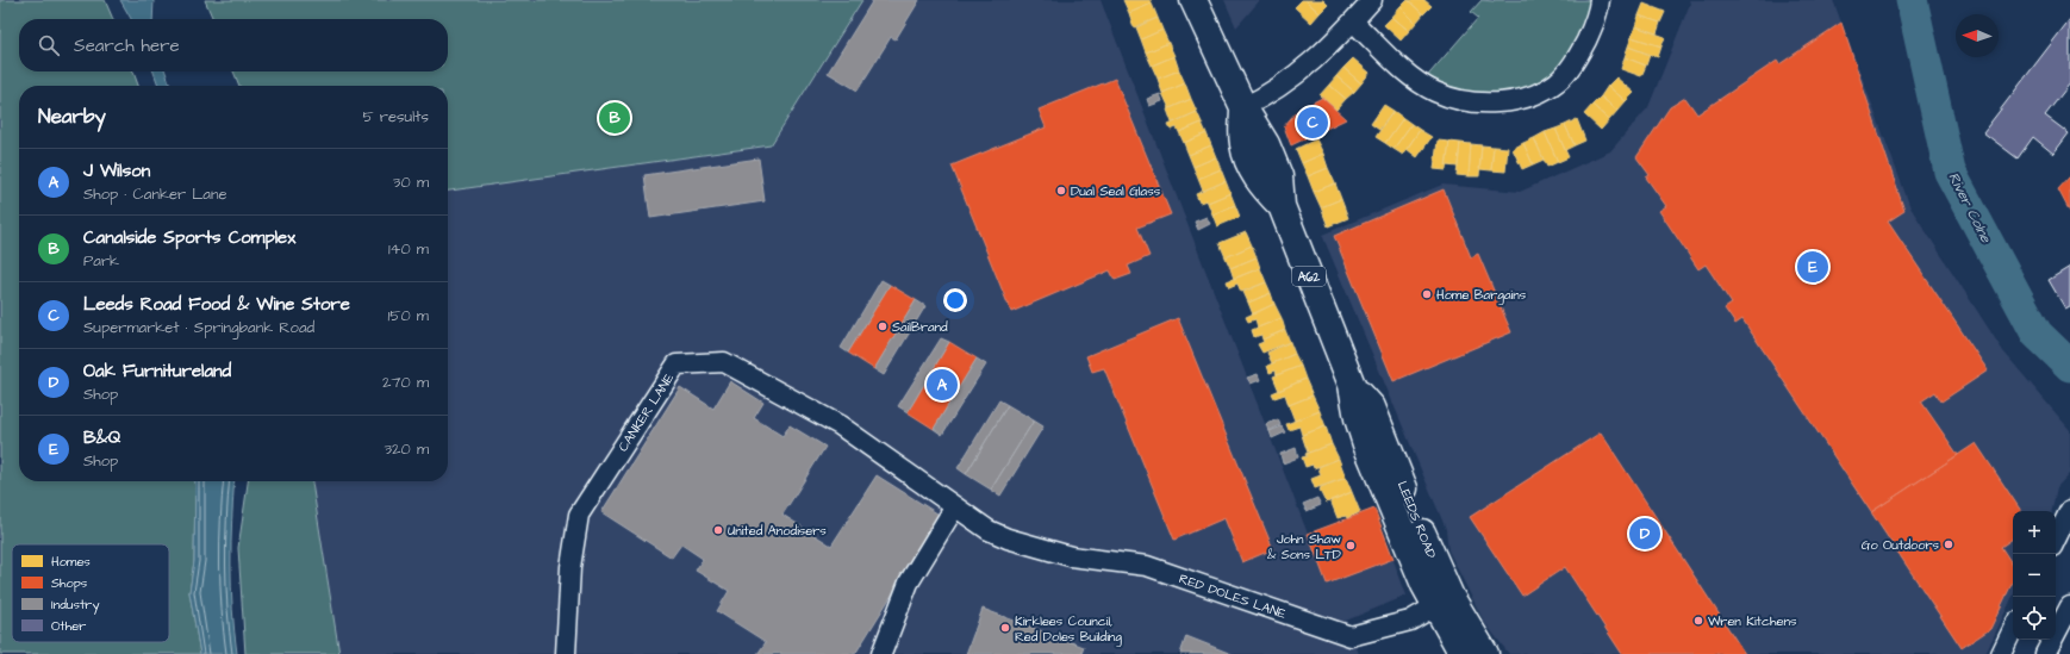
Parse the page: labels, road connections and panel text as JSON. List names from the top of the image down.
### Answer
{
  "streets": {
    "main road": ["A62", "LEEDS ROAD"],
    "street": ["CANKER LANE", "RED DOLES LANE"]
  },
  "crossings": [
    ["CANKER LANE", "RED DOLES LANE"],
    ["LEEDS ROAD", "RED DOLES LANE"]
  ],
  "water": ["River Colne"],
  "places": [
    "Dual Seal Glass",
    "Home Bargains",
    "SailBrand",
    "United Anodisers",
    "Go Outdoors",
    "John Shaw & Sons LTD",
    "Wren Kitchens",
    "Kirklees Council, Red Doles Building"
  ],
  "legend": [
    "Homes",
    "Shops",
    "Industry",
    "Other"
  ],
  "north": "left",
  "page": {
    "search": "Search here",
    "heading": ["Nearby", "5 results"],
    "pins": [
      "B",
      "C",
      "E",
      "A",
      "D"
    ],
    "list": [
      {
        "mark": "A",
        "name": "J Wilson",
        "note": "Shop · Canker Lane",
        "value": "30 m"
      },
      {
        "mark": "B",
        "name": "Canalside Sports Complex",
        "note": "Park",
        "value": "140 m"
      },
      {
        "mark": "C",
        "name": "Leeds Road Food & Wine Store",
        "note": "Supermarket · Springbank Road",
        "value": "150 m"
      },
      {
        "mark": "D",
        "name": "Oak Furnitureland",
        "note": "Shop",
        "value": "270 m"
      },
      {
        "mark": "E",
        "name": "B&Q",
        "note": "Shop",
        "value": "320 m"
      }
    ],
    "map_buttons": ["+", "−"]
  }
}
